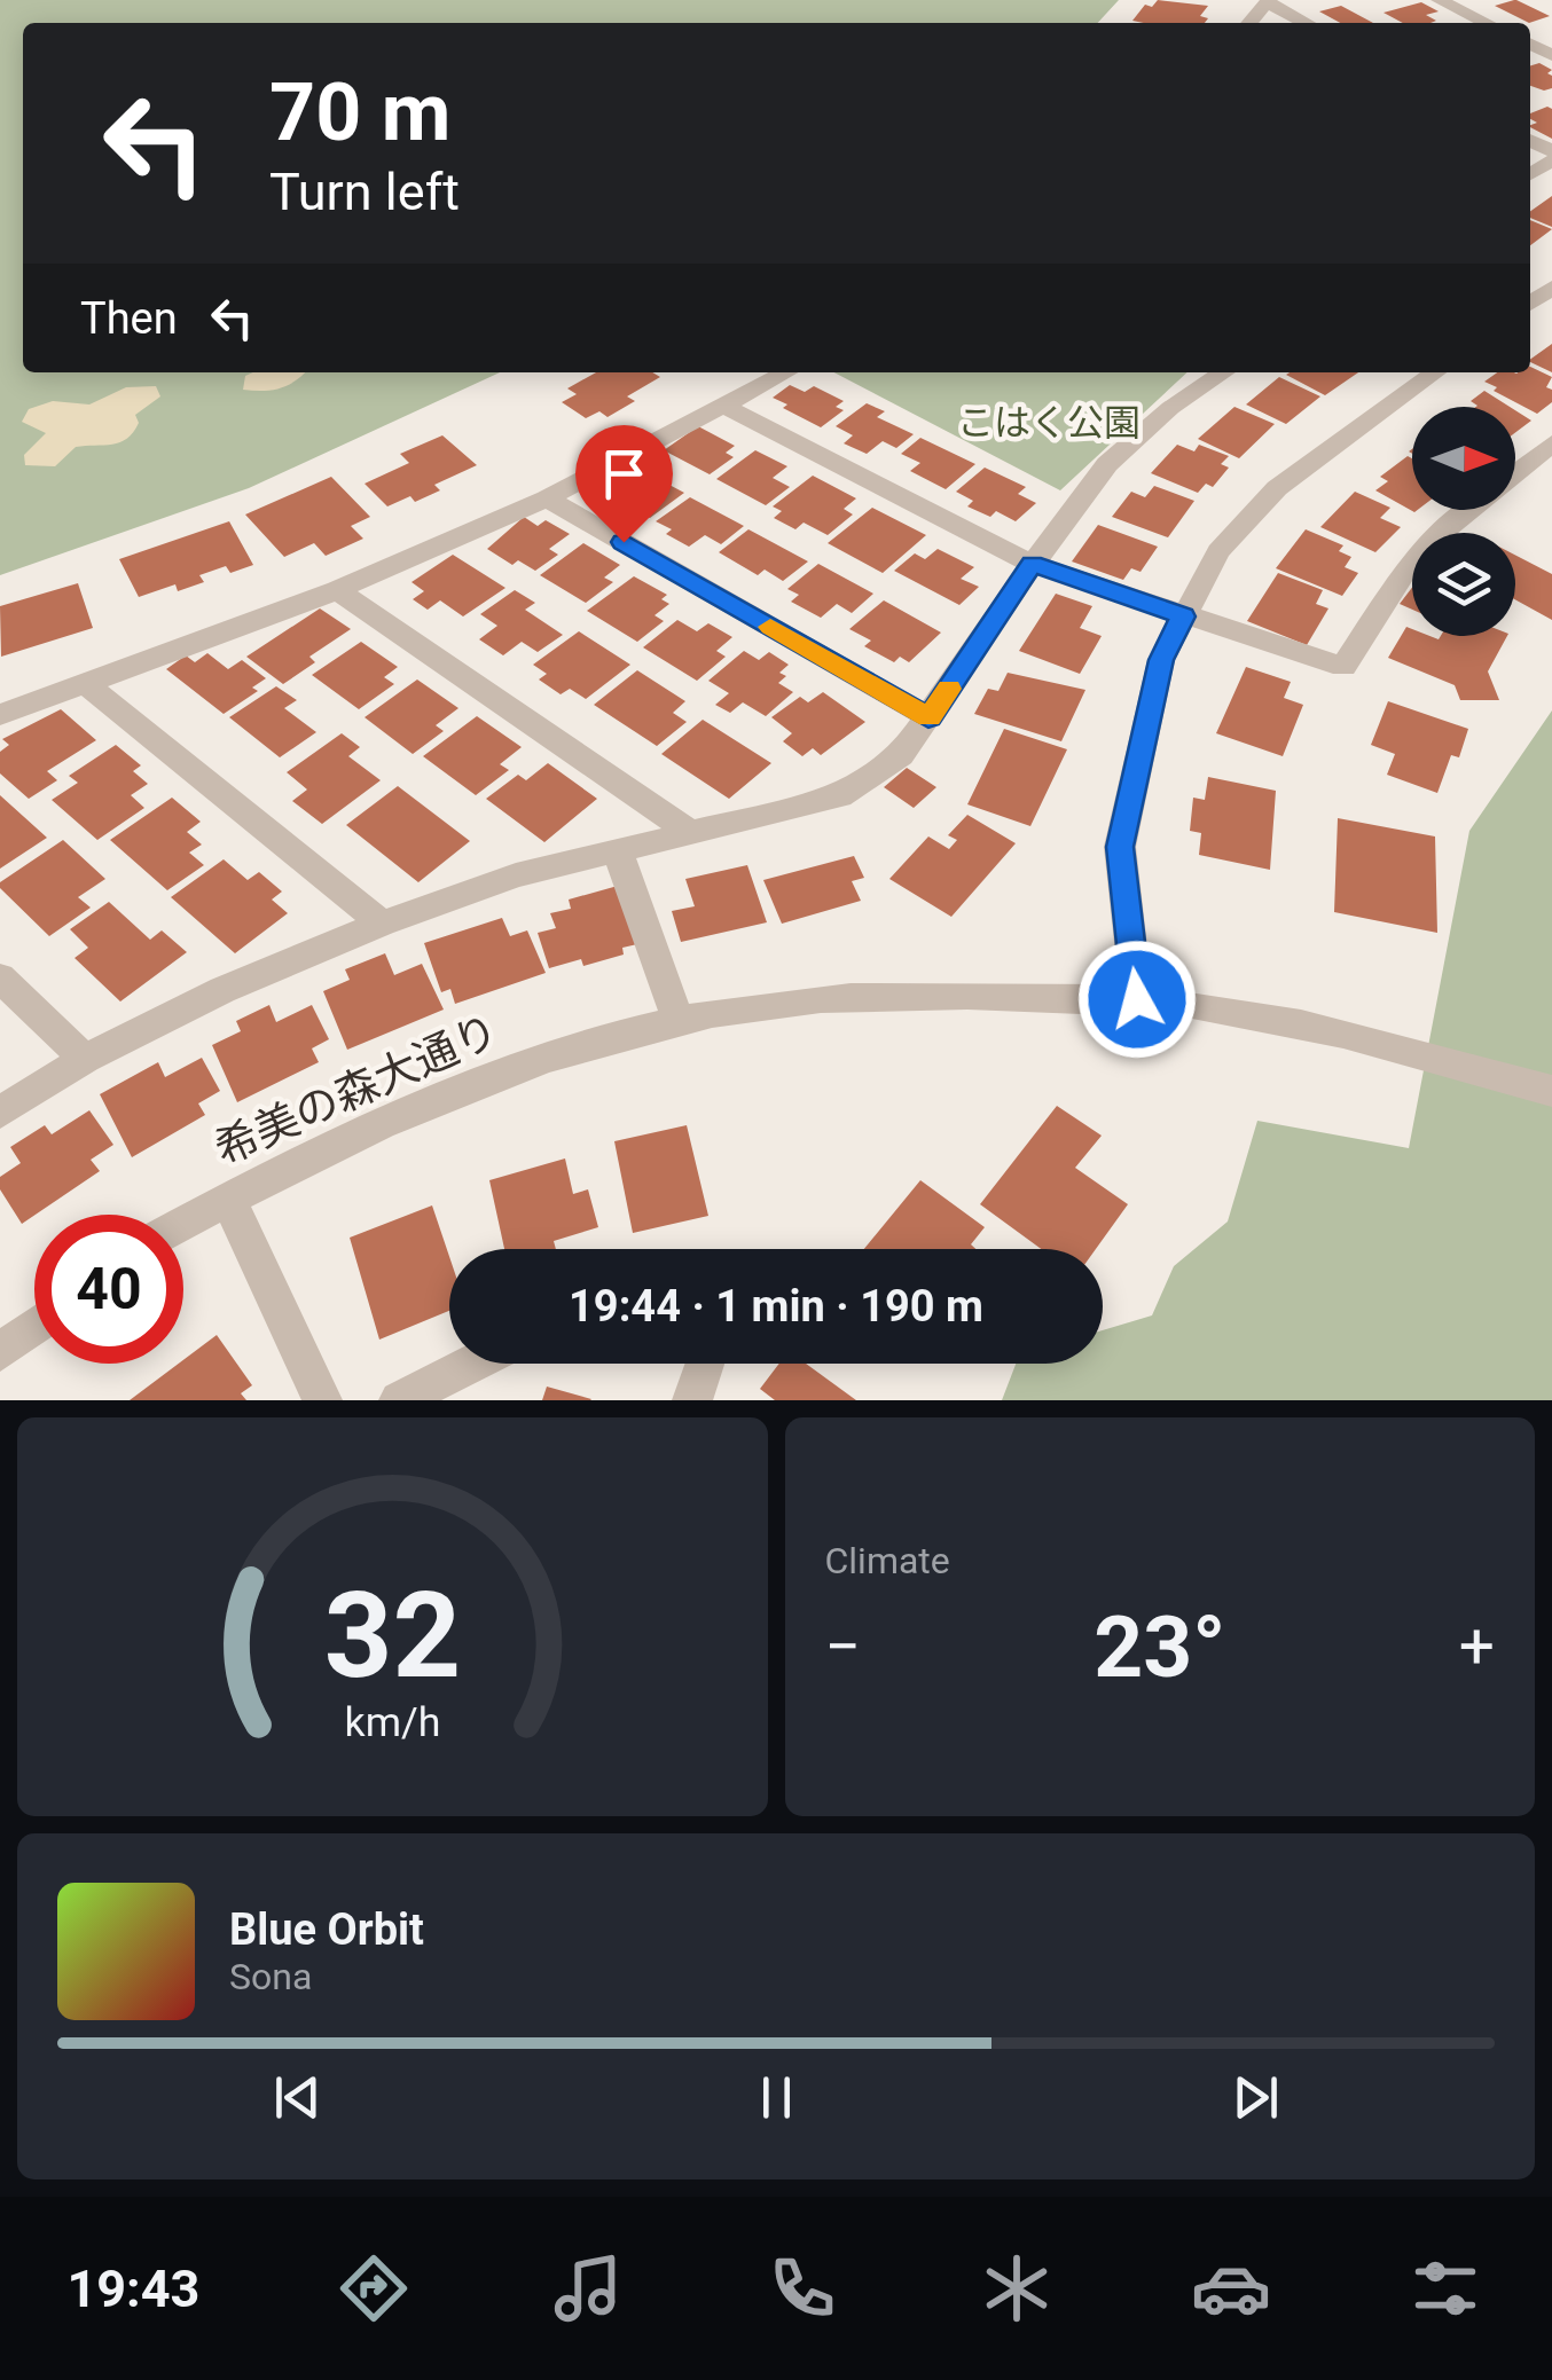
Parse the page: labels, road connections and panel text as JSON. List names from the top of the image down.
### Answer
{
  "streets": {
    "street": ["希美の森大通り"]
  },
  "parks": ["こはく公園"],
  "north": "right",
  "page": {
    "turn": ["70 m", "Turn left"],
    "then": "Then",
    "limit": "40",
    "trip": "19:44 · 1 min · 190 m",
    "tile": "Climate",
    "heat": ["−", "23°", "+"],
    "song": ["Blue Orbit", "Sona"],
    "tabs": "19:43",
    "gauge": ["32", "km/h"]
  }
}
